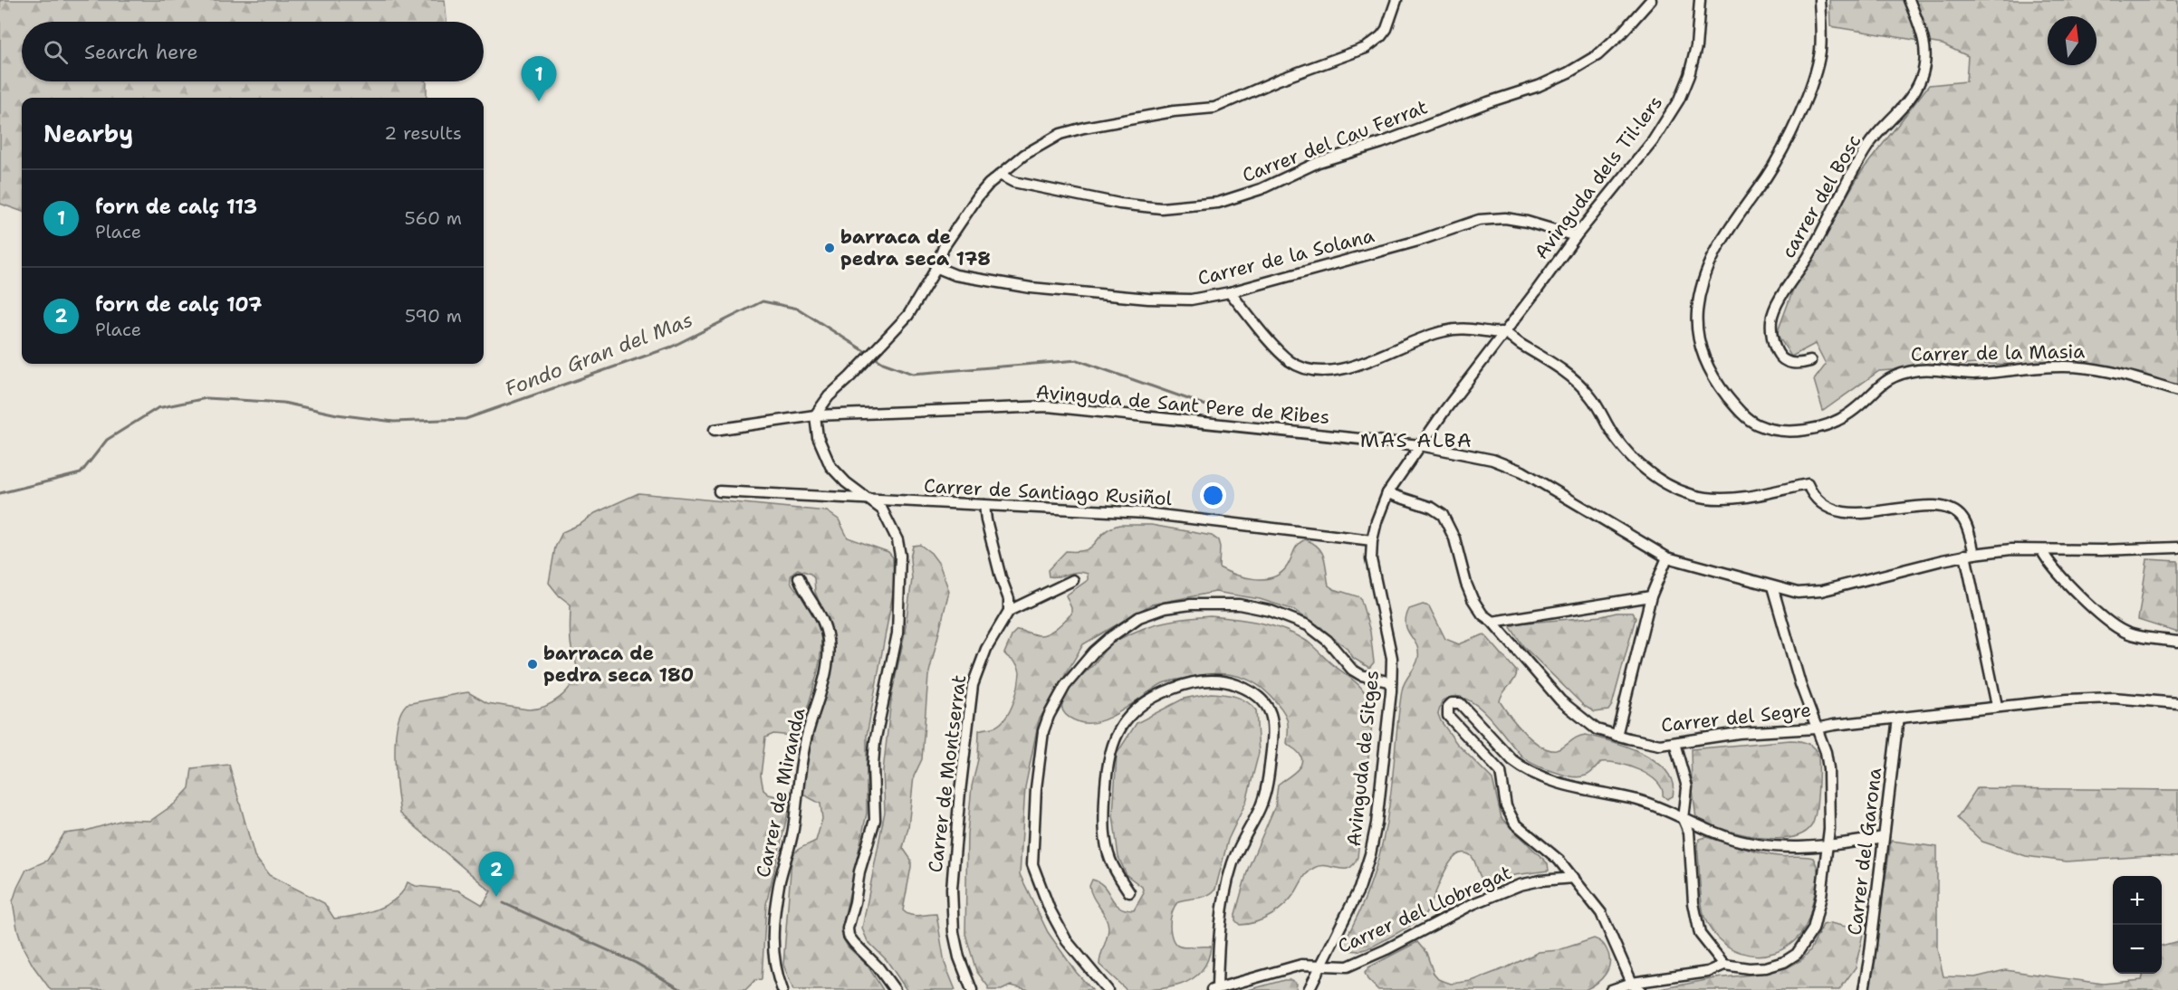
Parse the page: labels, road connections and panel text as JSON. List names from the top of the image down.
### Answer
{
  "streets": {
    "street": [
      "Carrer del Cau Ferrat",
      "Avinguda dels Til·lers",
      "carrer del Bosc",
      "Carrer de la Solana",
      "Carrer de la Masia",
      "Avinguda de Sant Pere de Ribes",
      "Carrer de Santiago Rusiñol",
      "Carrer del Segre",
      "Avinguda de Sitges",
      "Carrer de Montserrat",
      "Carrer de Miranda",
      "Carrer del Garona",
      "Carrer del Llobregat"
    ]
  },
  "crossings": [
    ["Avinguda dels Til·lers", "Carrer de la Solana"],
    ["Avinguda dels Til·lers", "Avinguda de Sitges"],
    ["Avinguda de Sant Pere de Ribes", "Avinguda de Sitges"],
    ["Carrer de Santiago Rusiñol", "Avinguda de Sitges"],
    ["Carrer del Segre", "Avinguda de Sitges"],
    ["Carrer del Segre", "Carrer del Garona"],
    ["Avinguda de Sitges", "Carrer del Llobregat"]
  ],
  "districts": ["MAS ALBA"],
  "water": ["Fondo Gran del Mas"],
  "places": ["barraca de pedra seca 178", "barraca de pedra seca 180"],
  "north": "top",
  "page": {
    "search": "Search here",
    "pins": ["1", "2"],
    "heading": ["Nearby", "2 results"],
    "list": [
      {
        "mark": "1",
        "name": "forn de calç 113",
        "note": "Place",
        "value": "560 m"
      },
      {
        "mark": "2",
        "name": "forn de calç 107",
        "note": "Place",
        "value": "590 m"
      }
    ],
    "map_buttons": ["+", "−"]
  }
}
